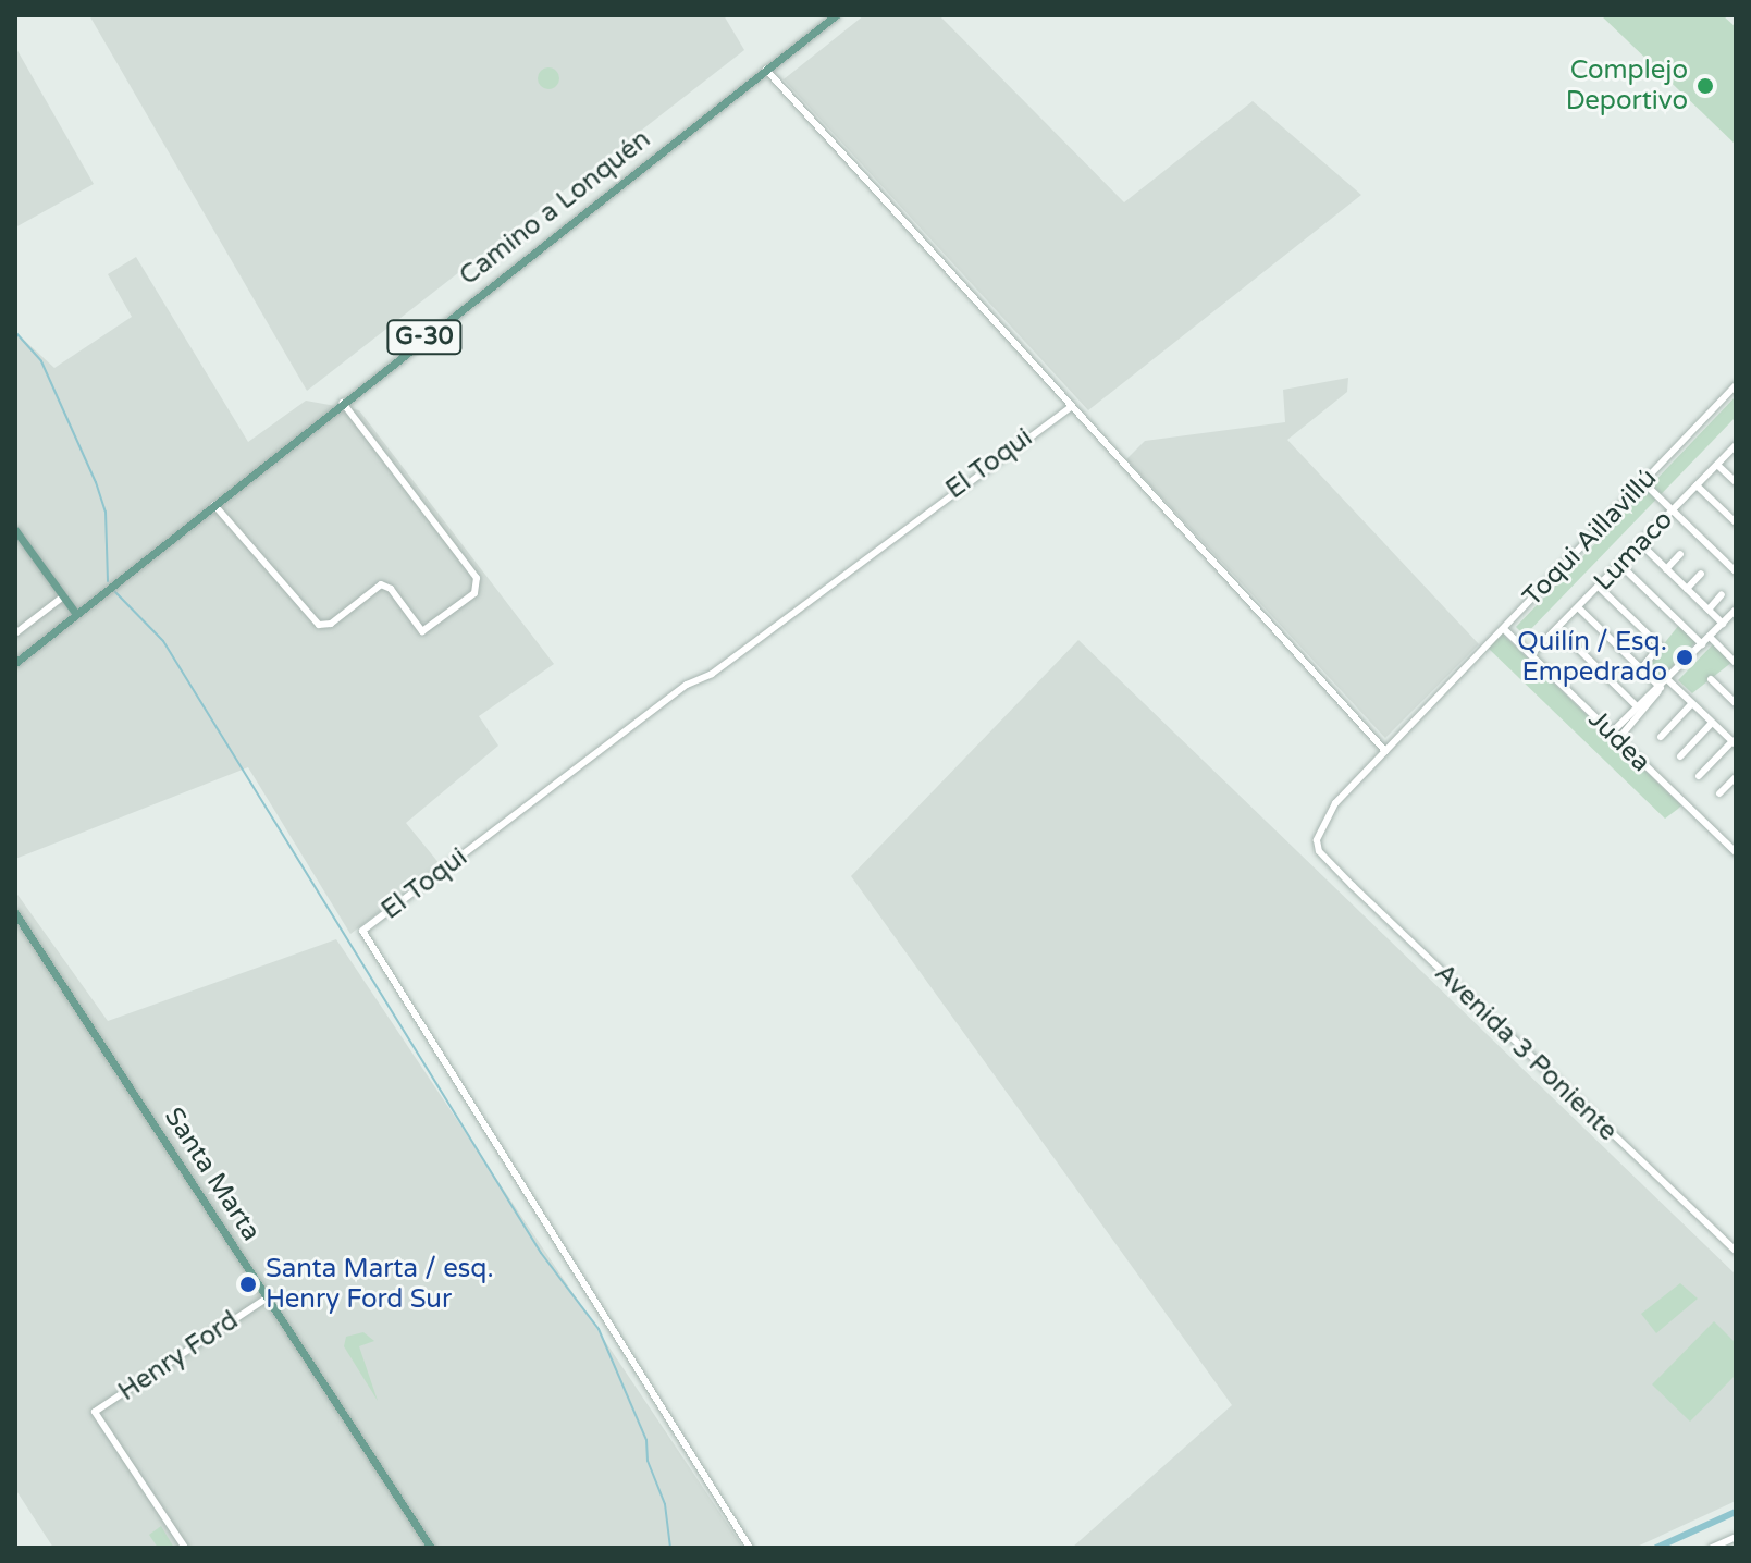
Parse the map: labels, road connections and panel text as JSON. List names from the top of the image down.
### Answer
{
  "streets": {
    "main road": ["Camino a Lonquén", "G-30", "Santa Marta"],
    "street": [
      "El Toqui",
      "Toqui Aillavillú",
      "Lumaco",
      "Judea",
      "Avenida 3 Poniente",
      "Henry Ford"
    ]
  },
  "crossings": [
    ["Toqui Aillavillú", "Judea"],
    ["Toqui Aillavillú", "Avenida 3 Poniente"],
    ["Lumaco", "Judea"],
    ["Santa Marta", "Henry Ford"]
  ],
  "places": ["Complejo Deportivo", "Quilín / Esq. Empedrado", "Santa Marta / esq. Henry Ford Sur"]
}
